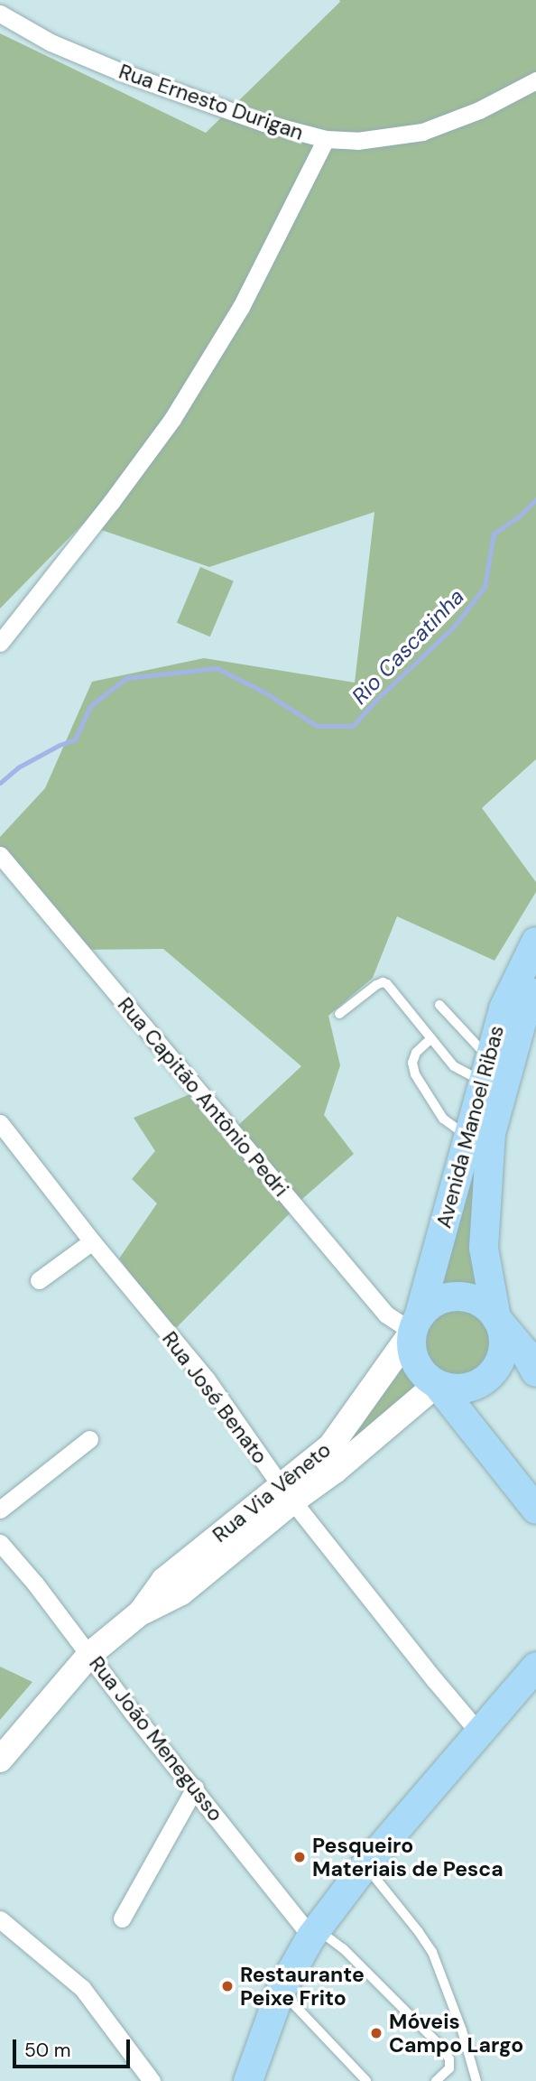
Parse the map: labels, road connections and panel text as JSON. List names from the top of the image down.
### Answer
{
  "streets": {
    "main road": ["Avenida Manoel Ribas", "Rua Via Vêneto"],
    "street": [
      "Rua Ernesto Durigan",
      "Rua Capitão Antônio Pedri",
      "Rua José Benato",
      "Rua João Menegusso"
    ]
  },
  "crossings": [
    ["Rua Capitão Antônio Pedri", "Avenida Manoel Ribas"],
    ["Rua Capitão Antônio Pedri", "Rua Via Vêneto"],
    ["Avenida Manoel Ribas", "Rua Via Vêneto"],
    ["Rua José Benato", "Rua Via Vêneto"],
    ["Rua Via Vêneto", "Rua João Menegusso"]
  ],
  "water": ["Rio Cascatinha"],
  "places": ["Pesqueiro Materiais de Pesca", "Restaurante Peixe Frito", "Móveis Campo Largo"],
  "scale_bar": "50 m"
}
